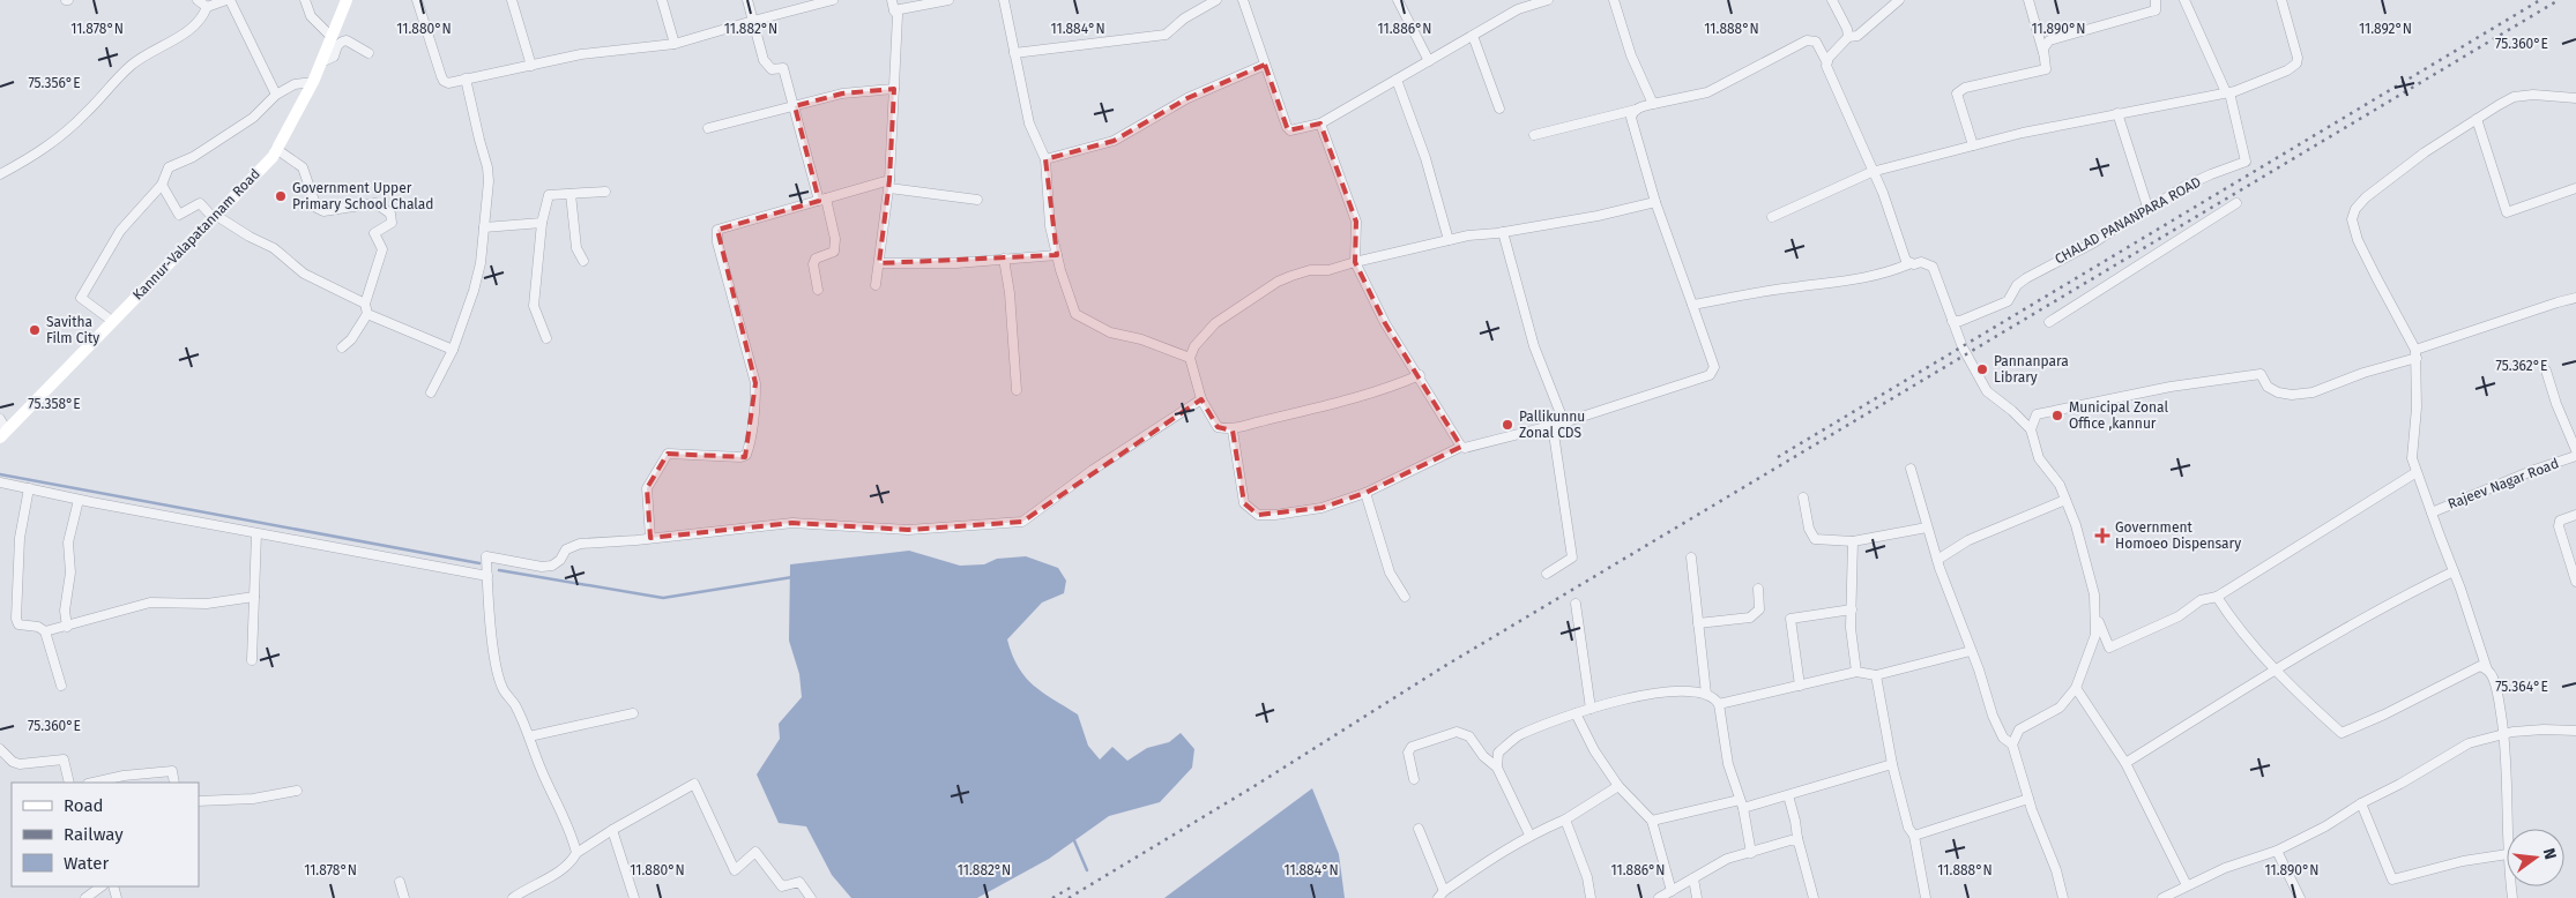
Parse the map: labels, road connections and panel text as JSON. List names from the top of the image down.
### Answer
{
  "streets": {
    "main road": ["Kannur-Valapatannam Road"],
    "street": ["CHALAD PANANPARA ROAD", "Rajeev Nagar Road"]
  },
  "places": {
    "other": [
      "Government Upper Primary School Chalad",
      "Savitha Film City",
      "Pannanpara Library",
      "Municipal Zonal Office ,kannur",
      "Pallikunnu Zonal CDS"
    ],
    "health": ["Government Homoeo Dispensary"]
  },
  "legend": ["Road", "Railway", "Water"],
  "north": "right",
  "coordinates": [
    "11.882°N",
    "11.884°N",
    "11.878°N",
    "11.880°N",
    "11.886°N",
    "11.888°N",
    "11.890°N",
    "11.892°N",
    "75.360°E",
    "75.356°E",
    "75.362°E",
    "75.358°E",
    "75.364°E"
  ]
}
